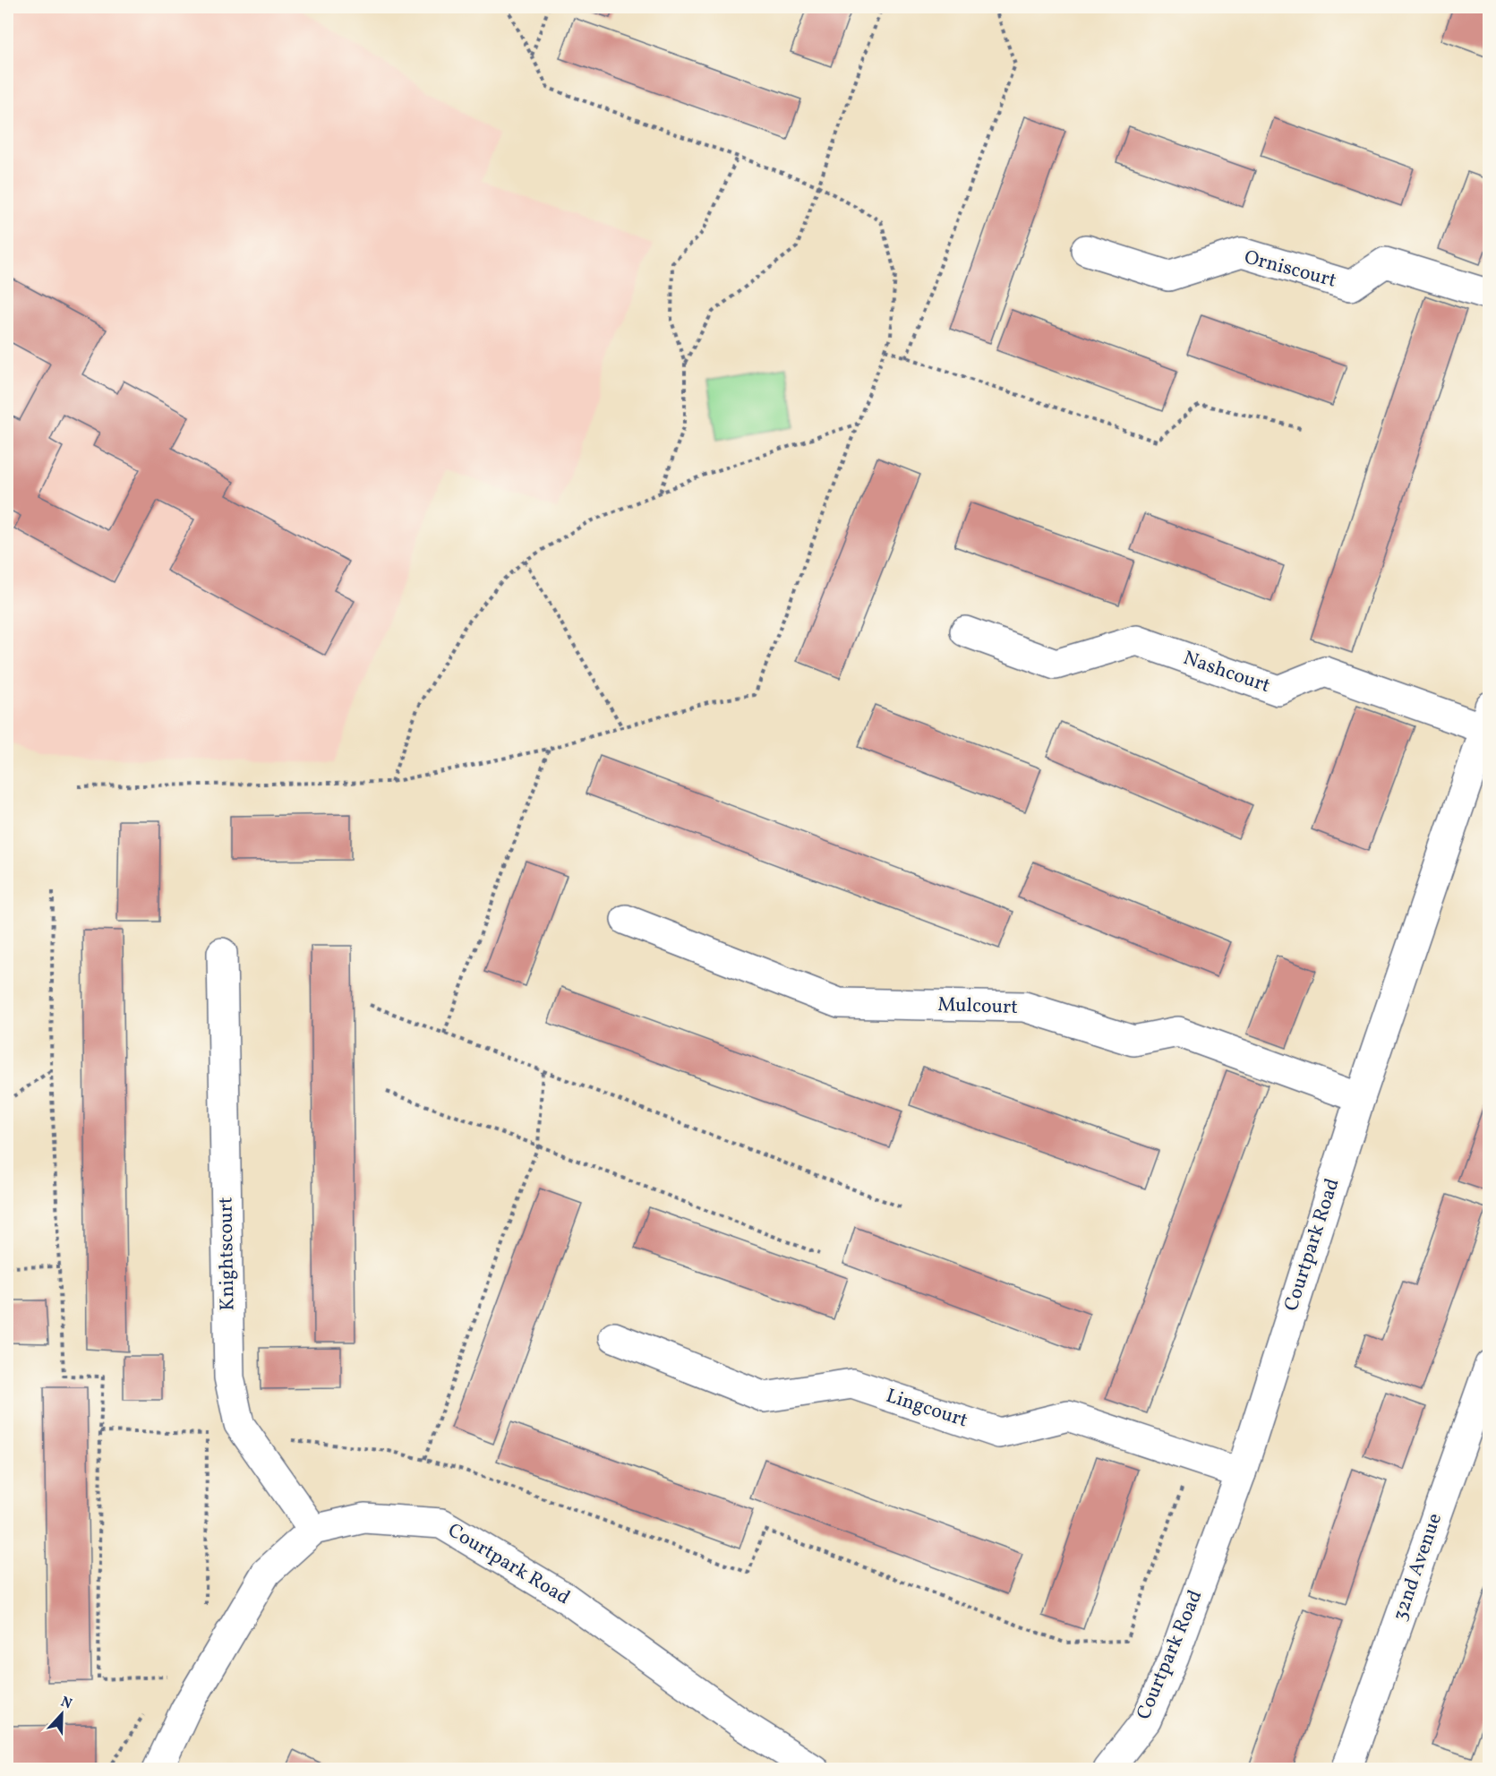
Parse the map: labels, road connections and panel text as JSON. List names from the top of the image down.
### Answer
{
  "streets": {
    "street": [
      "Orniscourt",
      "Nashcourt",
      "Mulcourt",
      "Courtpark Road",
      "Knightscourt",
      "Lingcourt",
      "32nd Avenue"
    ]
  },
  "crossings": [
    ["Nashcourt", "Courtpark Road"],
    ["Mulcourt", "Courtpark Road"],
    ["Courtpark Road", "Knightscourt"],
    ["Courtpark Road", "Lingcourt"]
  ],
  "north": "top"
}
